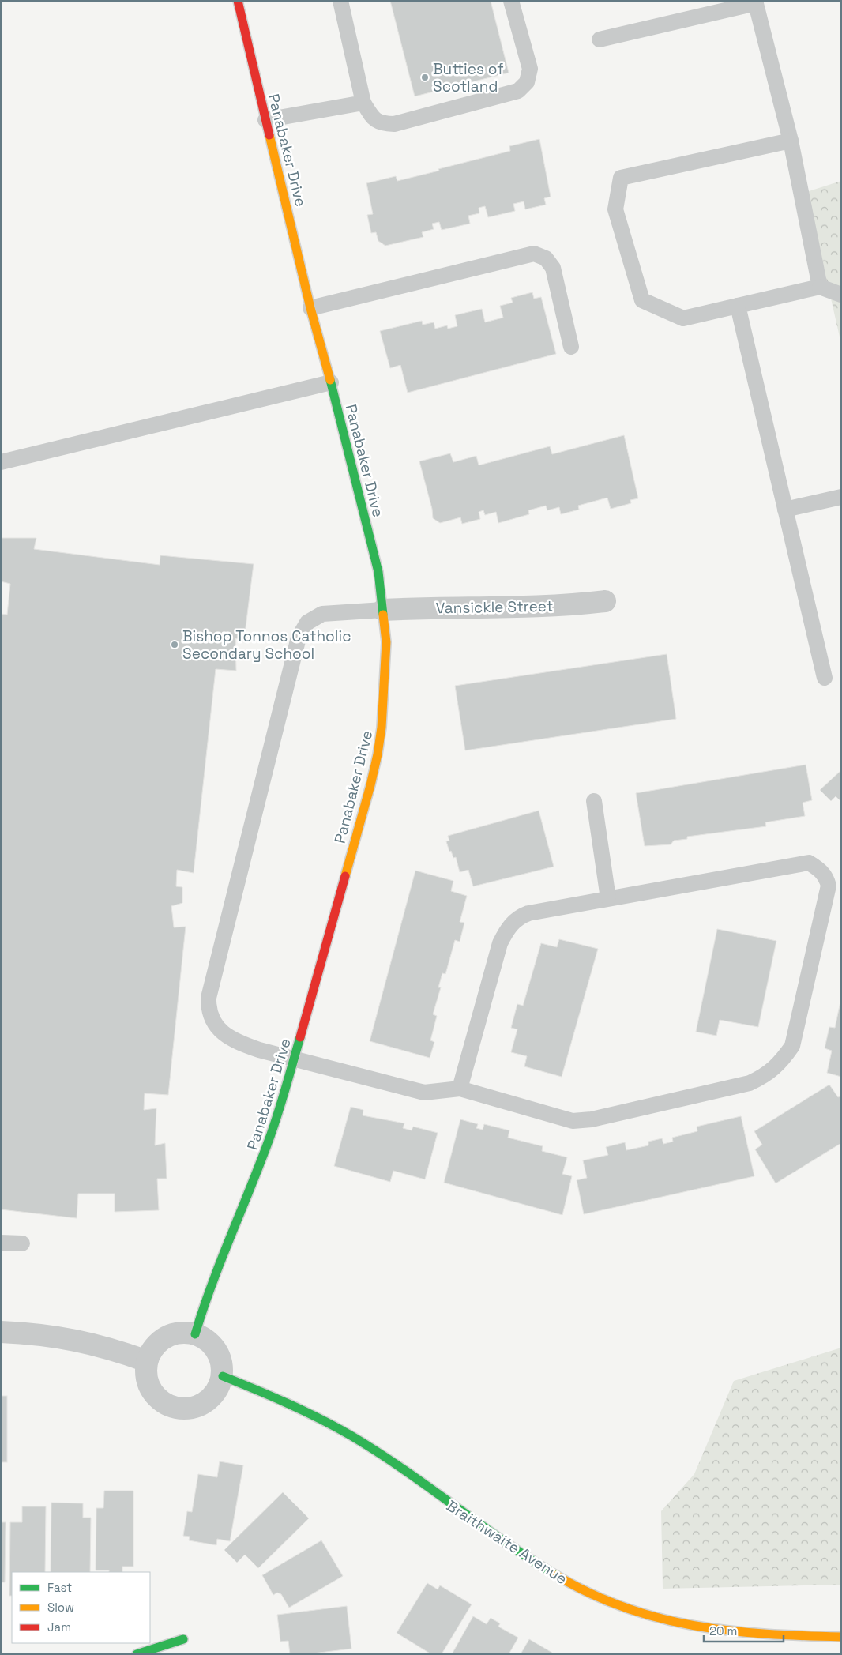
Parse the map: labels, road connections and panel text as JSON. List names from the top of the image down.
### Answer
{
  "streets": {
    "street": ["Panabaker Drive", "Vansickle Street", "Braithwaite Avenue"]
  },
  "crossings": [
    ["Panabaker Drive", "Vansickle Street"],
    ["Panabaker Drive", "Braithwaite Avenue"]
  ],
  "places": ["Butties of Scotland", "Bishop Tonnos Catholic Secondary School"],
  "legend": ["Fast", "Slow", "Jam"],
  "scale_bar": "20 m"
}
